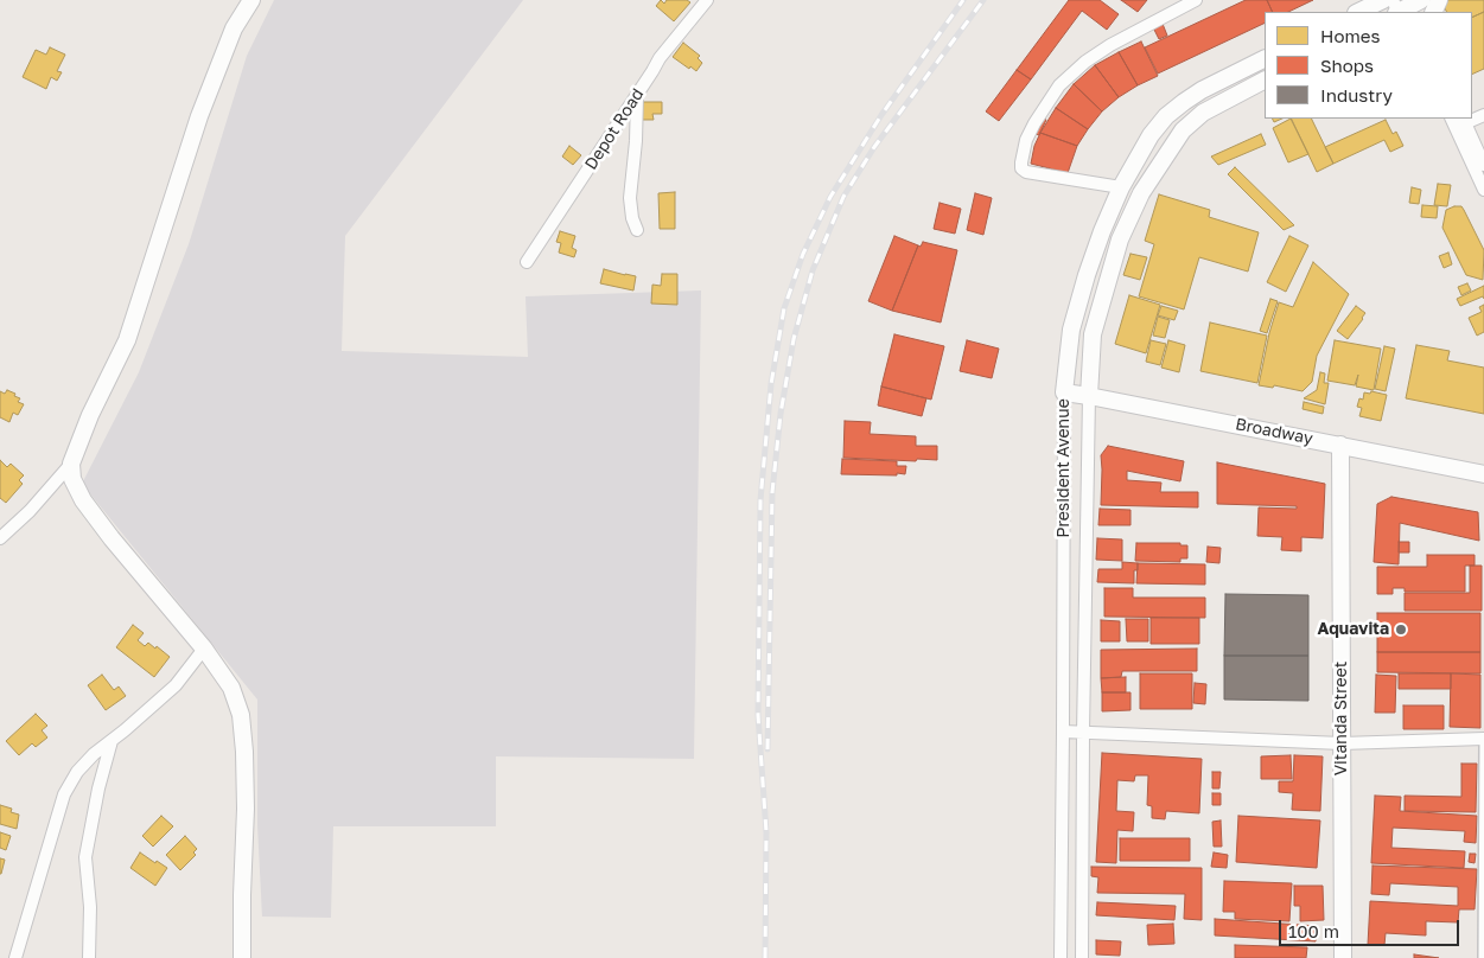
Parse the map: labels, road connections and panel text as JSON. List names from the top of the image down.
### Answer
{
  "streets": {
    "street": [
      "Depot Road",
      "Broadway",
      "President Avenue",
      "Vitanda Street"
    ]
  },
  "crossings": [
    ["Broadway", "President Avenue"],
    ["Broadway", "Vitanda Street"]
  ],
  "places": ["Aquavita"],
  "legend": ["Homes", "Shops", "Industry"],
  "scale_bar": "100 m"
}
